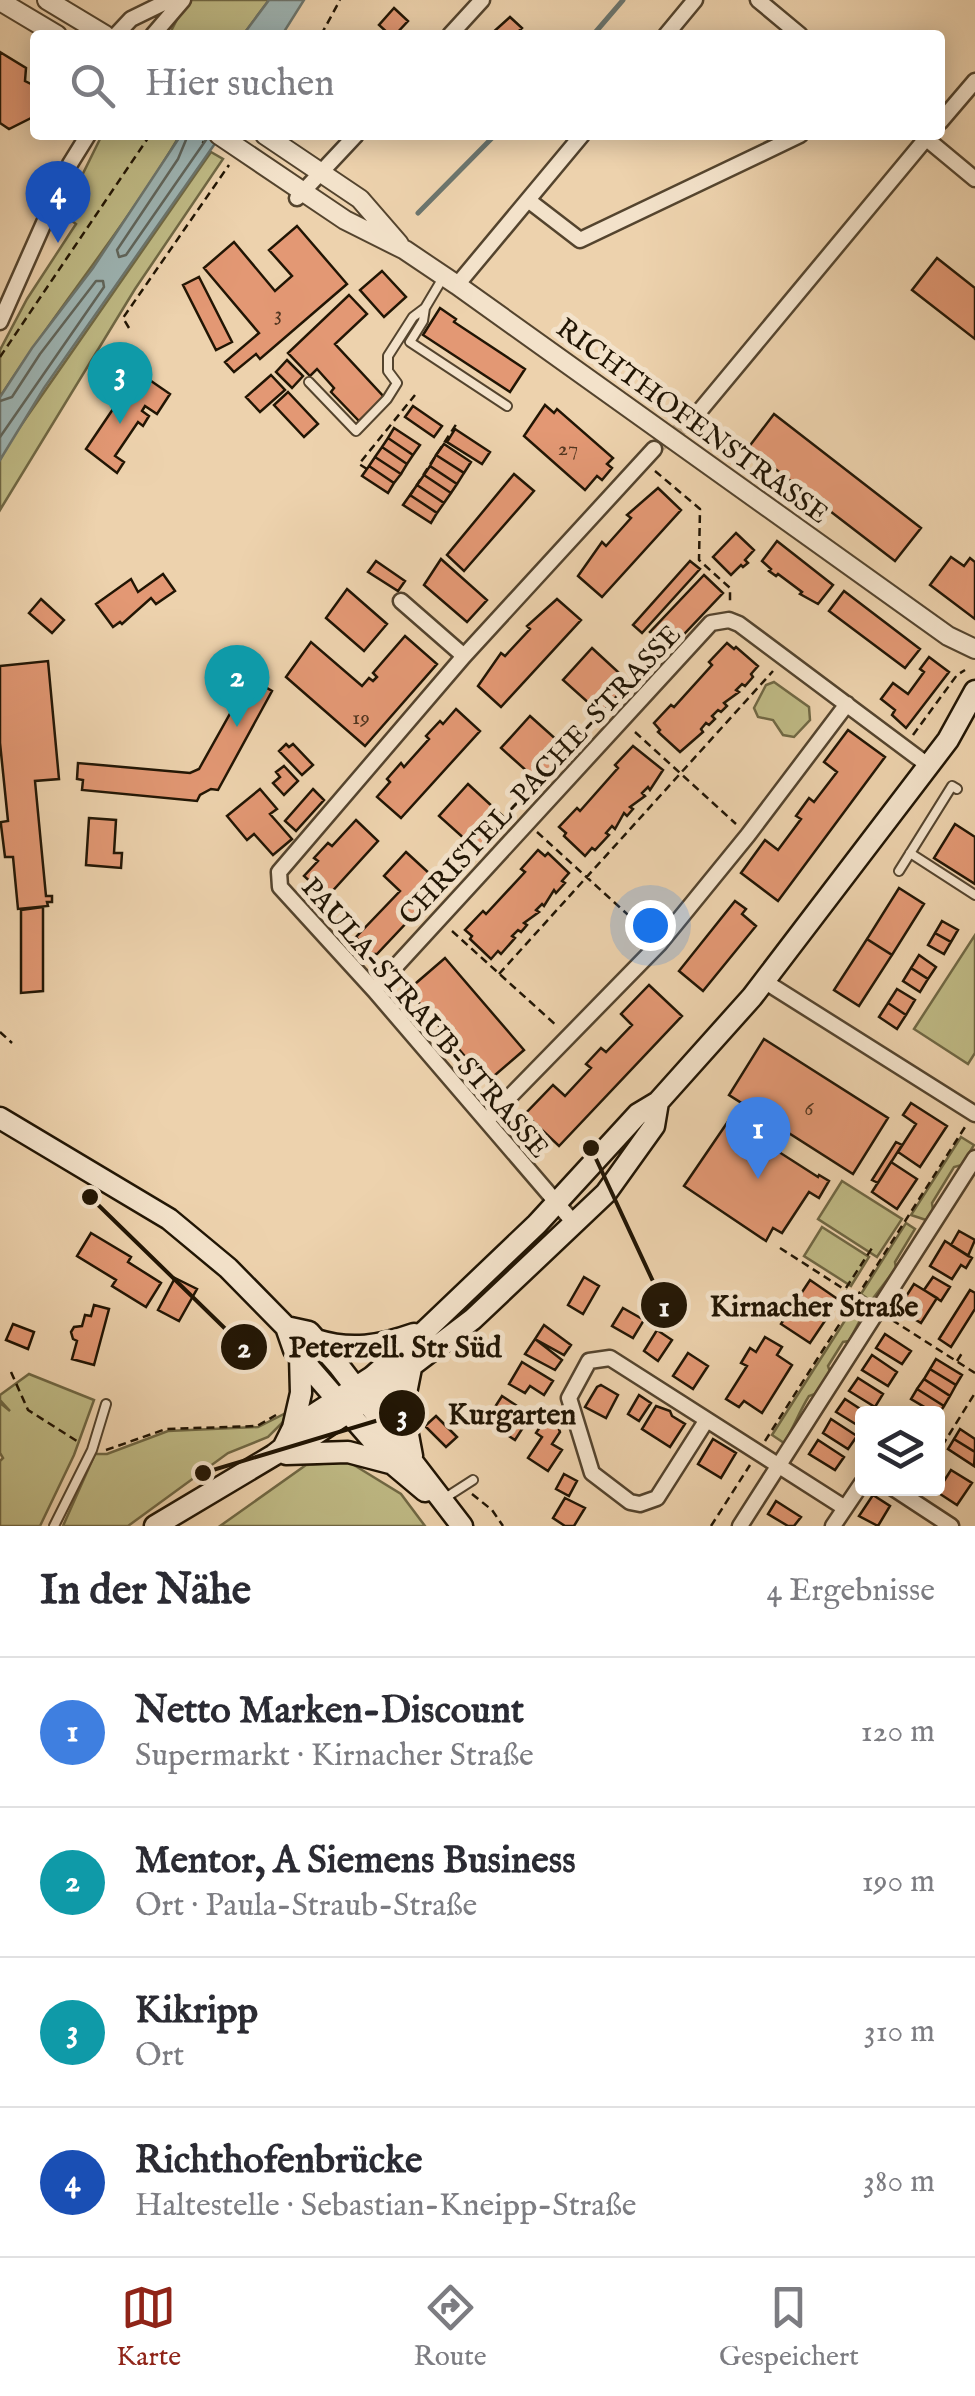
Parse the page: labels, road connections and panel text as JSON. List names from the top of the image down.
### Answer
{
  "streets": {
    "street": ["RICHTHOFENSTRASSE", "CHRISTEL-PACHE-STRASSE", "PAULA-STRAUB-STRASSE"]
  },
  "crossings": [
    ["CHRISTEL-PACHE-STRASSE", "PAULA-STRAUB-STRASSE"]
  ],
  "places": ["Kirnacher Straße", "Peterzell. Str Süd", "Kurgarten"],
  "house_numbers": [
    "3",
    "27",
    "19",
    "6"
  ],
  "page": {
    "search": "Hier suchen",
    "pins": [
      "4",
      "3",
      "2",
      "1"
    ],
    "heading": ["In der Nähe", "4 Ergebnisse"],
    "list": [
      {
        "mark": "1",
        "name": "Netto Marken-Discount",
        "note": "Supermarkt · Kirnacher Straße",
        "value": "120 m"
      },
      {
        "mark": "2",
        "name": "Mentor, A Siemens Business",
        "note": "Ort · Paula-Straub-Straße",
        "value": "190 m"
      },
      {
        "mark": "3",
        "name": "Kikripp",
        "note": "Ort",
        "value": "310 m"
      },
      {
        "mark": "4",
        "name": "Richthofenbrücke",
        "note": "Haltestelle · Sebastian-Kneipp-Straße",
        "value": "380 m"
      }
    ],
    "nav": ["Karte", "Route", "Gespeichert"]
  }
}
